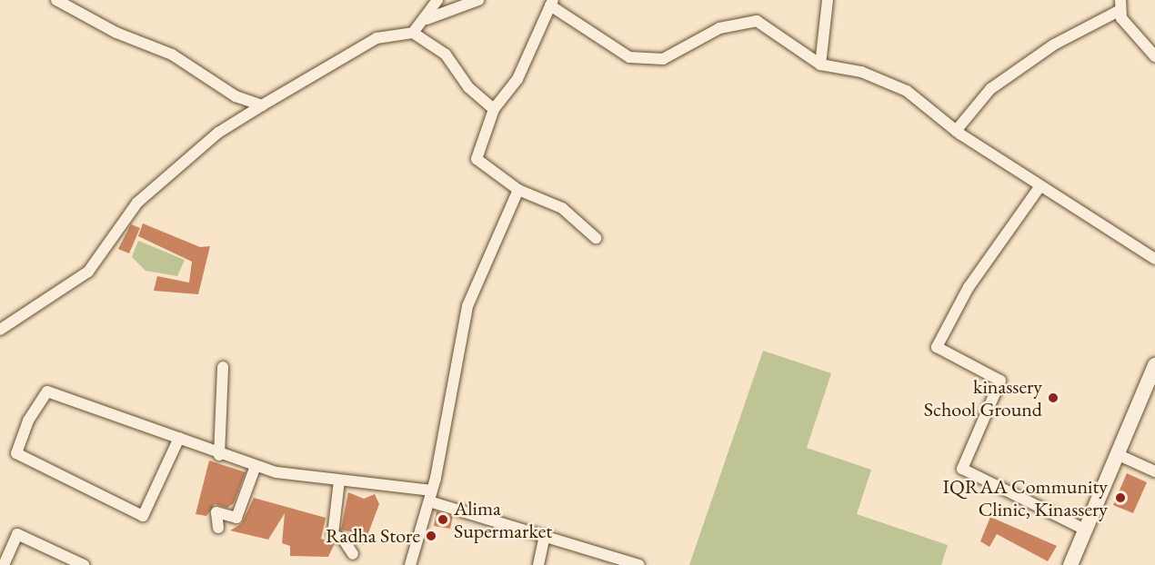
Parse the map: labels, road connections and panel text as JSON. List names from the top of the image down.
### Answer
{
  "places": [
    "kinassery School Ground",
    "IQRAA Community Clinic, Kinassery",
    "Alima Supermarket",
    "Radha Store"
  ]
}
